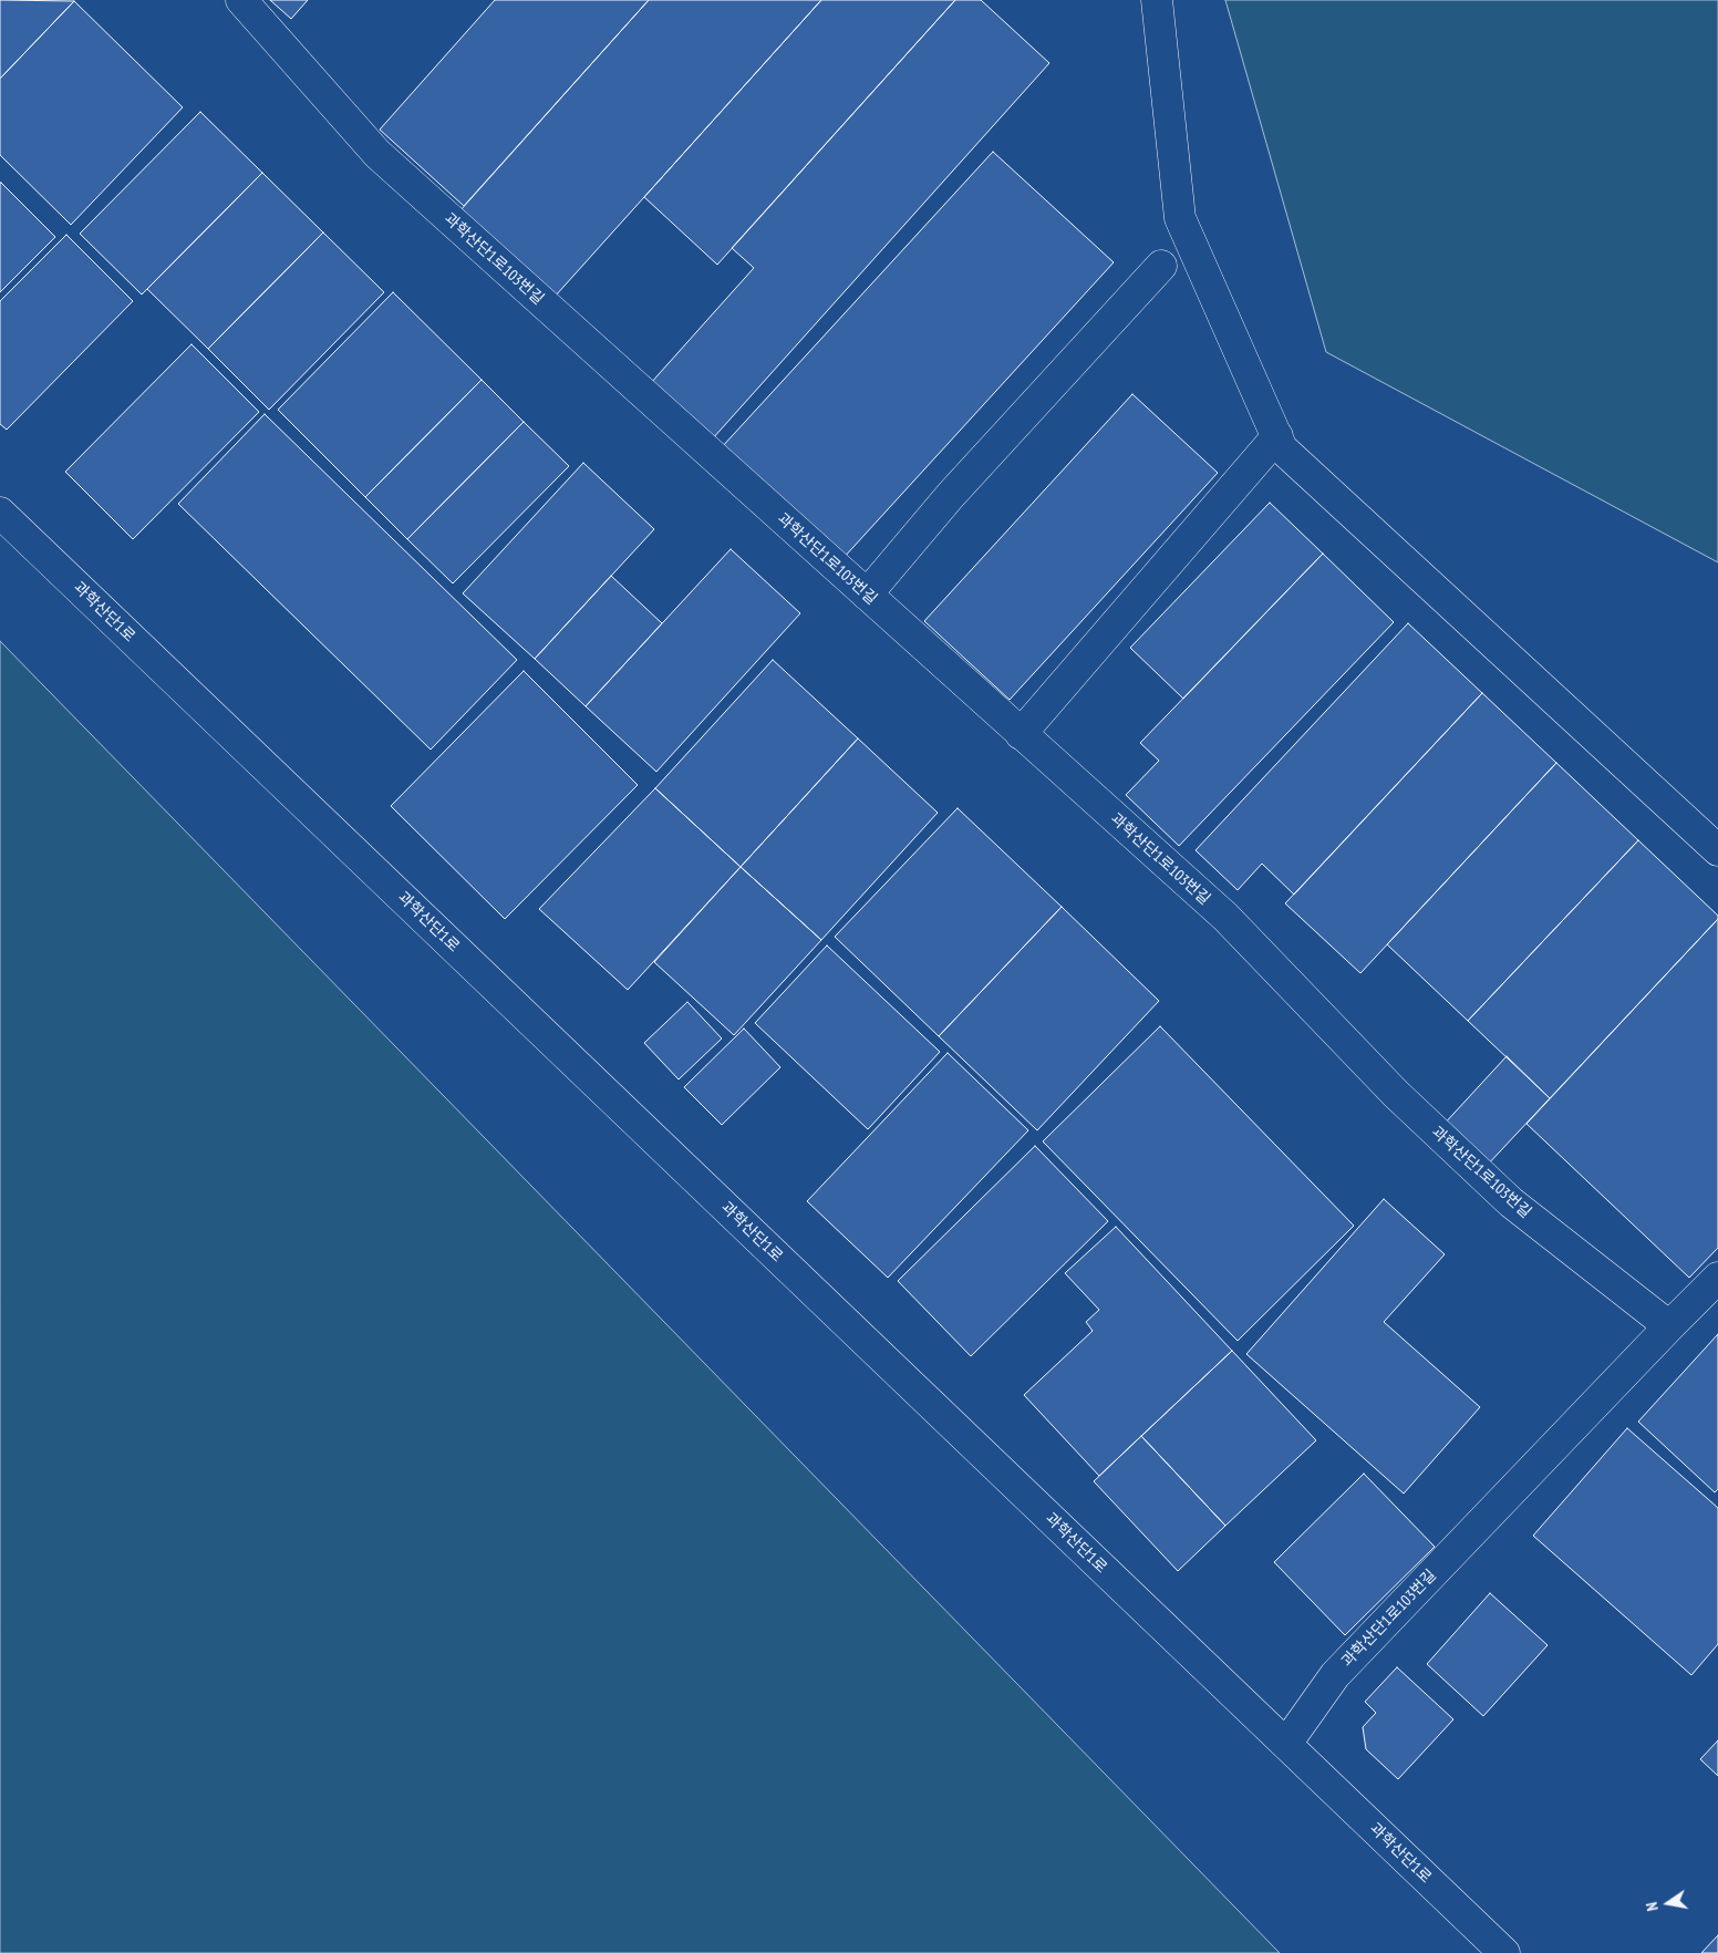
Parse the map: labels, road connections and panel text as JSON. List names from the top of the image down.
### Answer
{
  "streets": {
    "street": ["과학산단1로103번길", "과학산단1로"]
  },
  "crossings": [
    ["과학산단1로103번길", "과학산단1로"]
  ],
  "north": "left"
}
